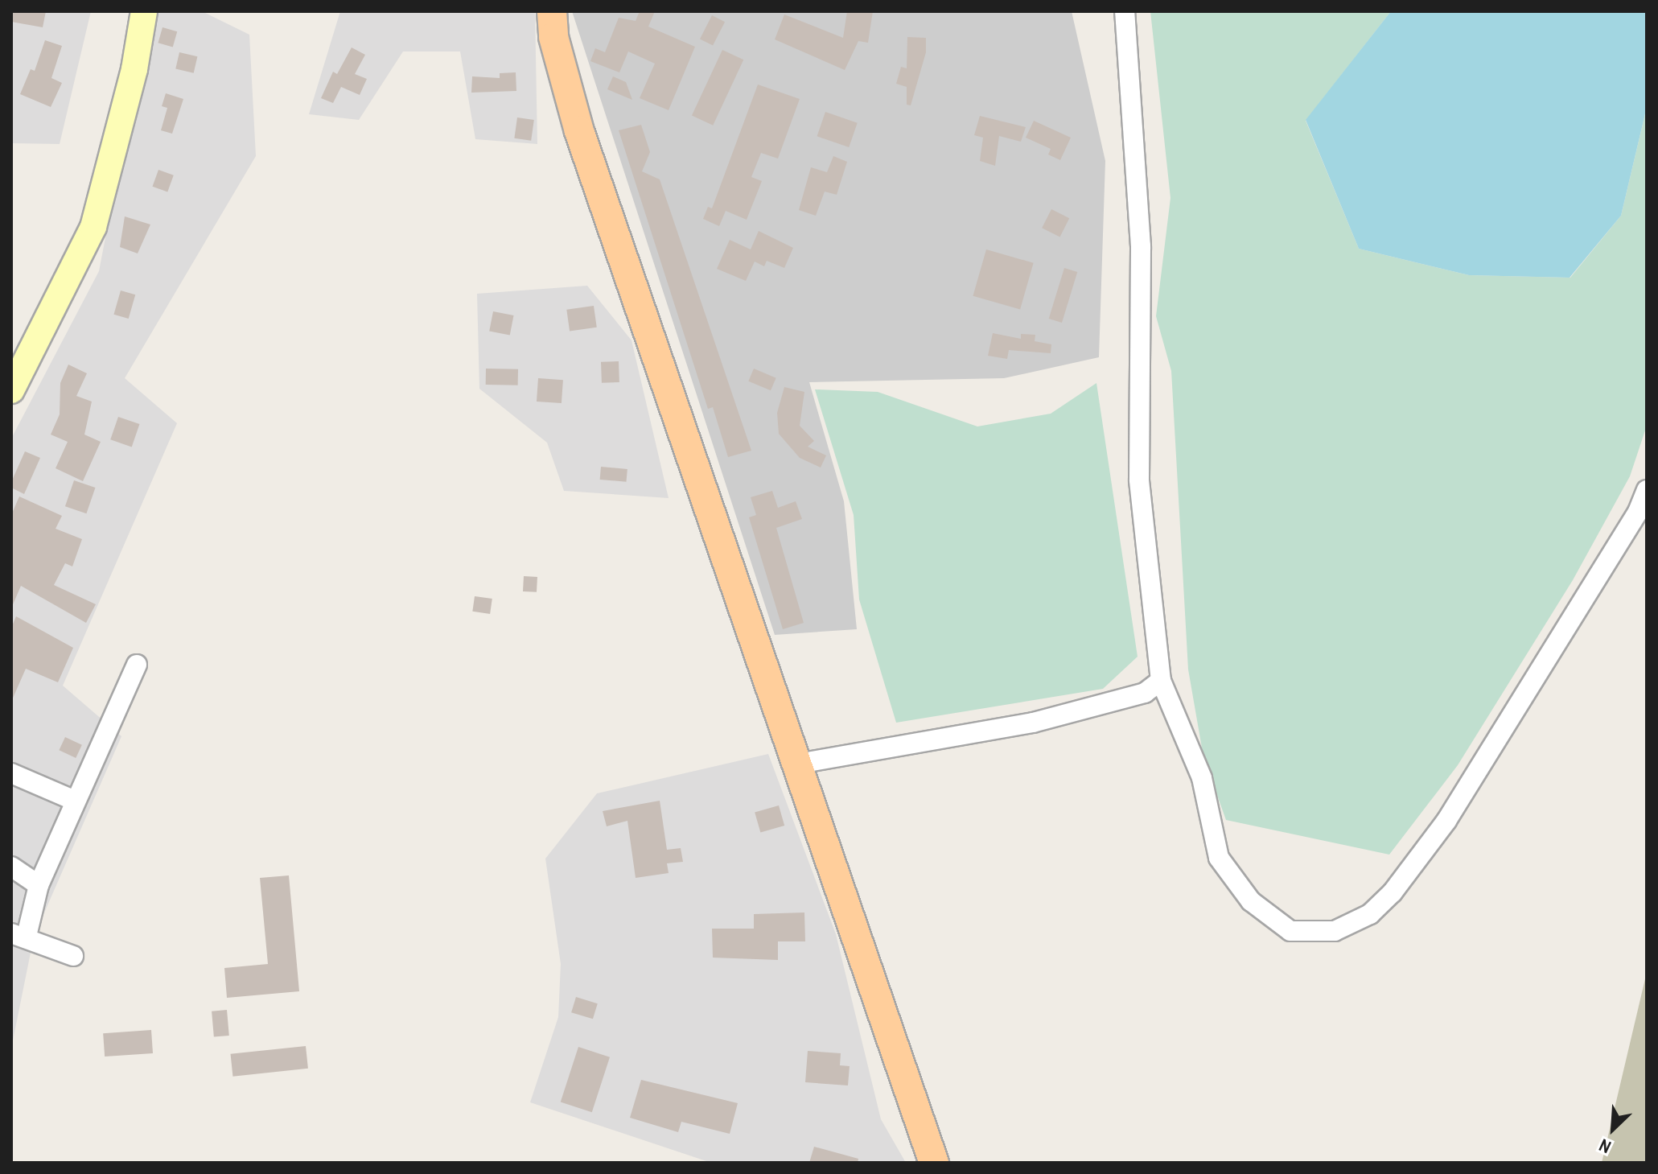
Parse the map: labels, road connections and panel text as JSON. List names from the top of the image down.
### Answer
{
  "north": "bottom left"
}
